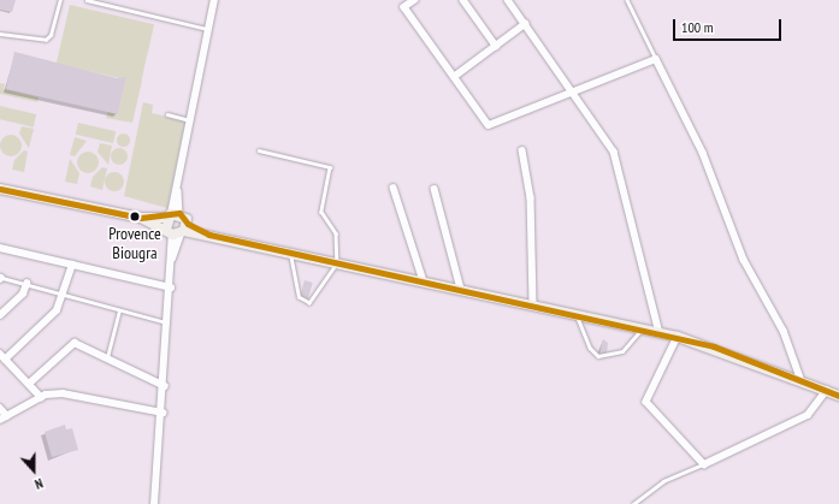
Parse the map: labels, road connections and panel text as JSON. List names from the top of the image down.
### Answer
{
  "places": ["Provence Biougra"],
  "scale_bar": "100 m",
  "north": "bottom"
}
